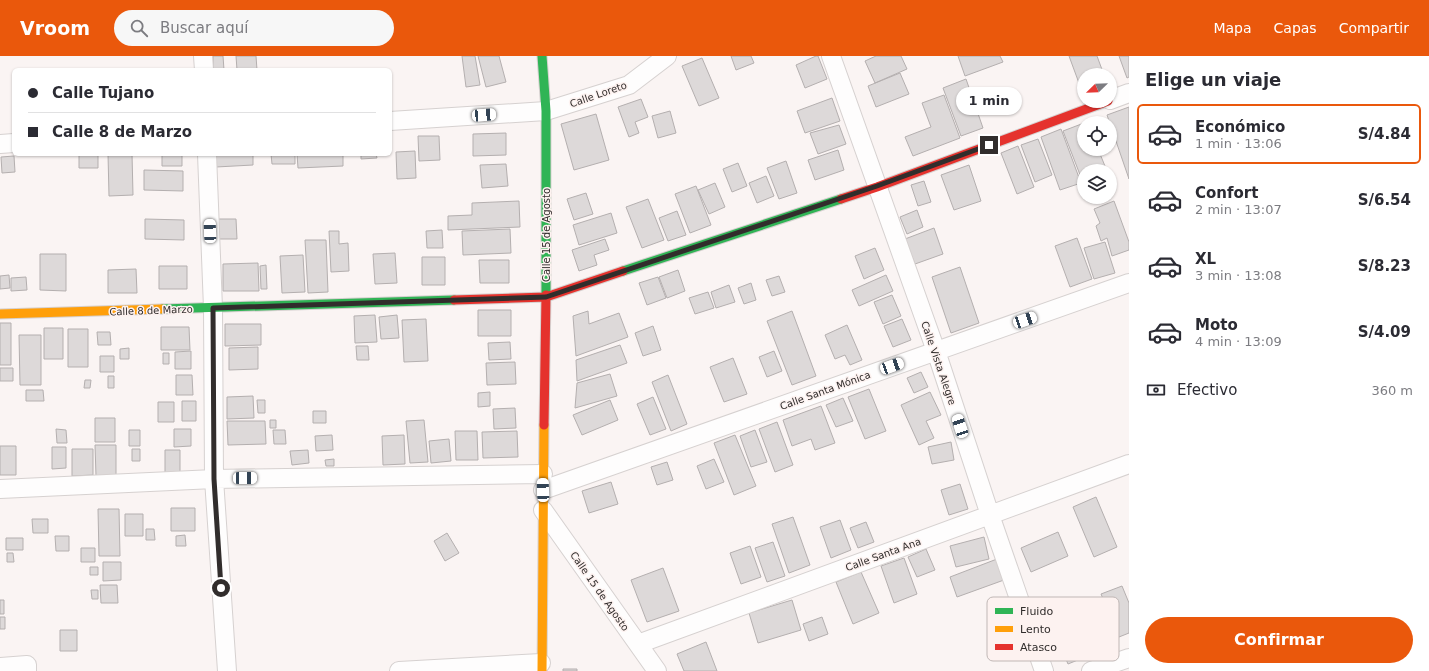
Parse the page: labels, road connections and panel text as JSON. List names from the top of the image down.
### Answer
{
  "streets": {
    "street": [
      "Calle Loreto",
      "Calle 15 de Agosto",
      "Calle 8 de Marzo",
      "Calle Vista Alegre",
      "Calle Santa Mónica",
      "Calle Santa Ana"
    ]
  },
  "crossings": [
    ["Calle Loreto", "Calle 15 de Agosto"],
    ["Calle 15 de Agosto", "Calle 8 de Marzo"],
    ["Calle 15 de Agosto", "Calle Santa Mónica"],
    ["Calle 15 de Agosto", "Calle Santa Ana"],
    ["Calle 8 de Marzo", "Calle Vista Alegre"],
    ["Calle Vista Alegre", "Calle Santa Mónica"],
    ["Calle Vista Alegre", "Calle Santa Ana"]
  ],
  "legend": ["Fluido", "Lento", "Atasco"],
  "north": "bottom left",
  "page": {
    "header": "Vroom",
    "search": "Buscar aquí",
    "nav": ["Mapa", "Capas", "Compartir"],
    "heading": "Elige un viaje",
    "banner": ["Calle Tujano", "Calle 8 de Marzo"],
    "bubble": "1 min",
    "list": [
      {
        "name": "Económico",
        "note": "1 min · 13:06",
        "value": "S/4.84"
      },
      {
        "name": "Confort",
        "note": "2 min · 13:07",
        "value": "S/6.54"
      },
      {
        "name": "XL",
        "note": "3 min · 13:08",
        "value": "S/8.23"
      },
      {
        "name": "Moto",
        "note": "4 min · 13:09",
        "value": "S/4.09"
      }
    ],
    "pay": ["Efectivo", "360 m"],
    "buttons": "Confirmar"
  }
}
